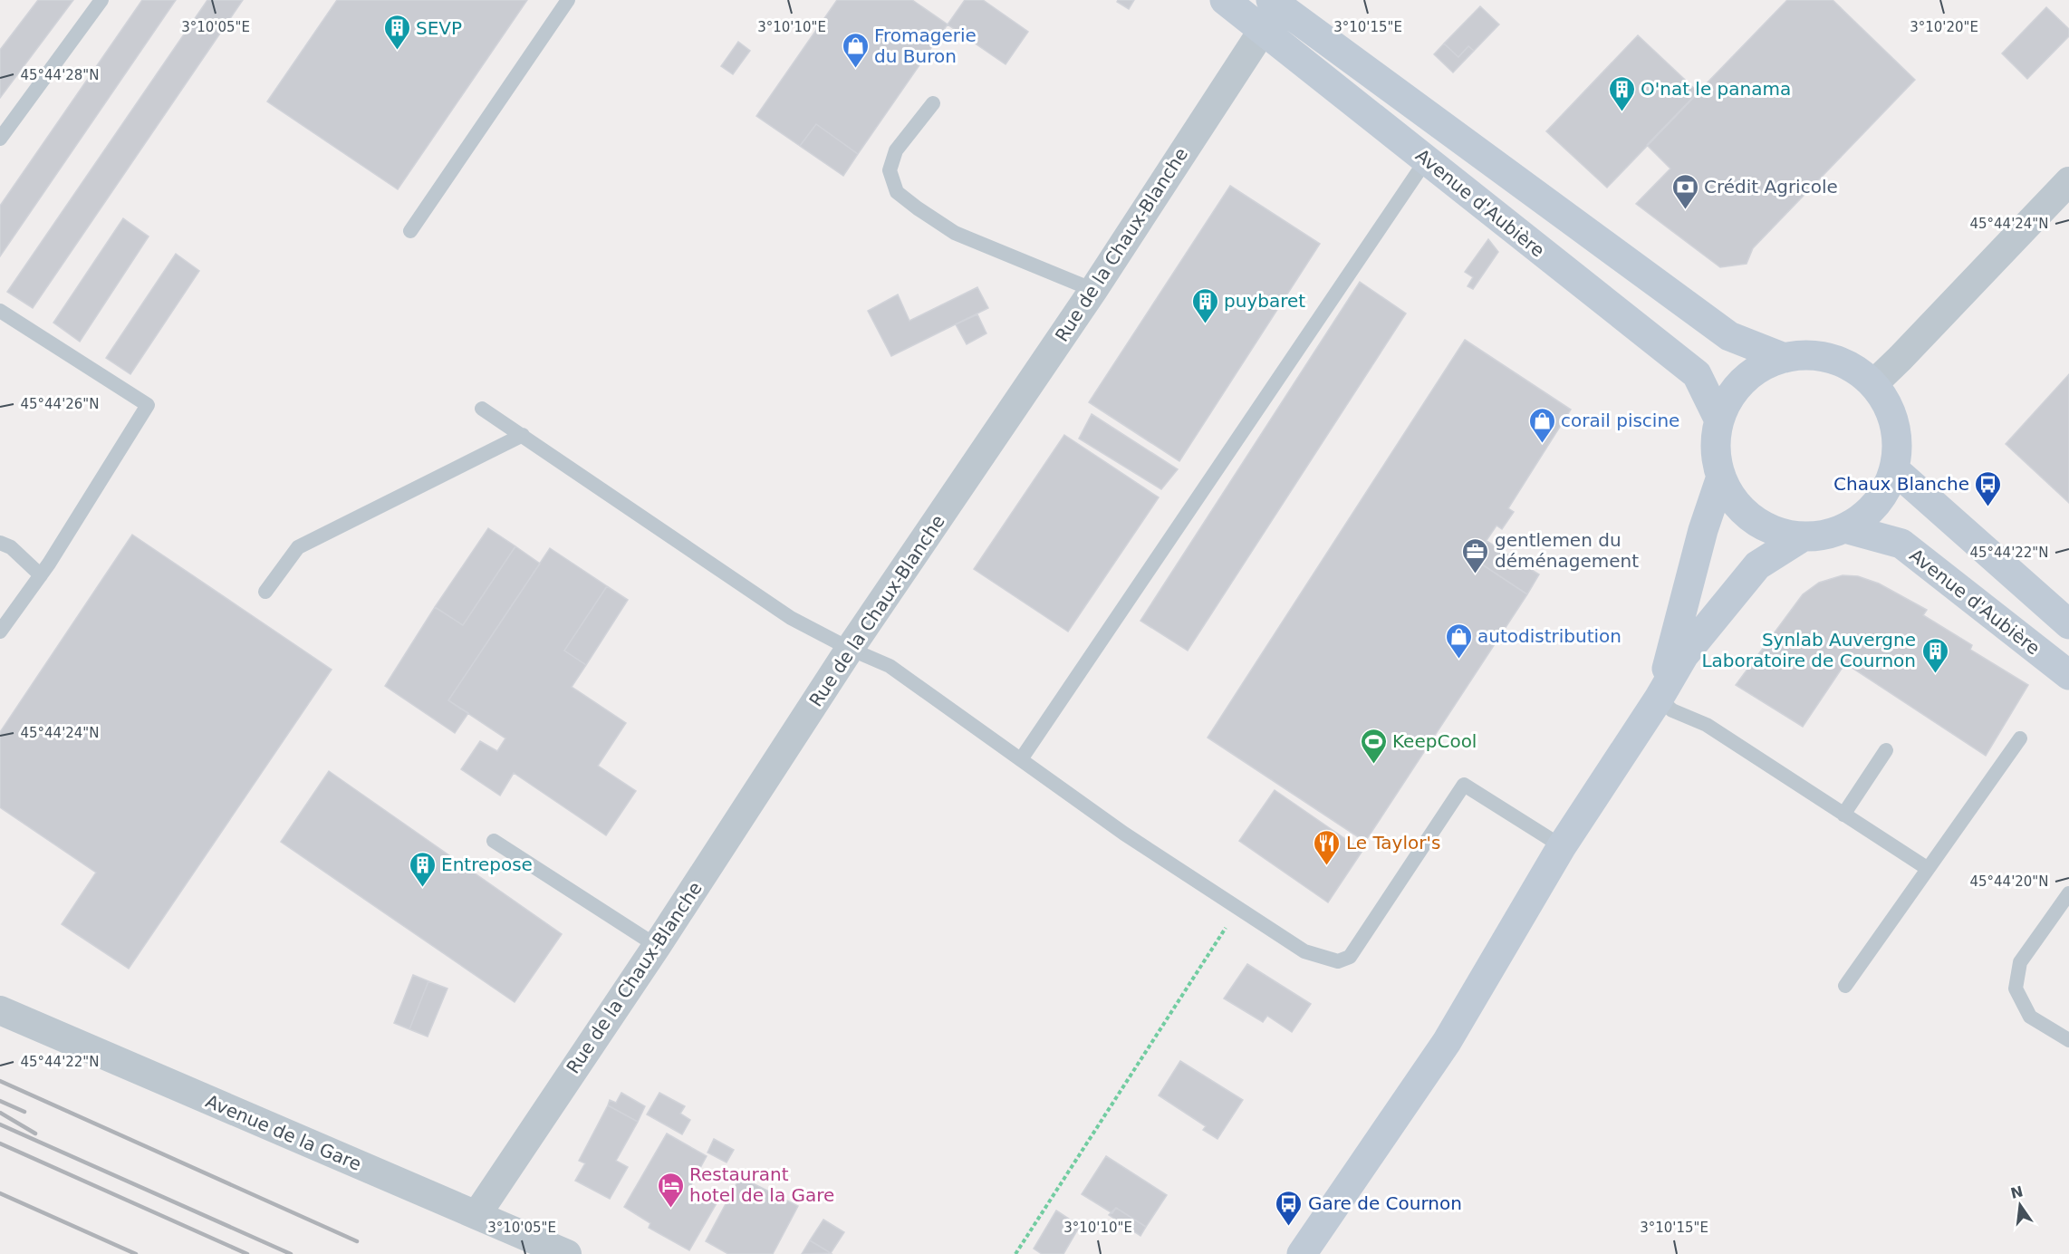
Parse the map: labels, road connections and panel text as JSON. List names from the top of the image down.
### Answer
{
  "streets": {
    "main road": ["Avenue d'Aubière"],
    "street": ["Rue de la Chaux-Blanche", "Avenue de la Gare"]
  },
  "crossings": [
    ["Avenue d'Aubière", "Rue de la Chaux-Blanche"],
    ["Rue de la Chaux-Blanche", "Avenue de la Gare"]
  ],
  "places": {
    "building": [
      "SEVP",
      "O'nat le panama",
      "puybaret",
      "Synlab Auvergne Laboratoire de Cournon",
      "Entrepose"
    ],
    "shop": ["Fromagerie du Buron", "corail piscine", "autodistribution"],
    "bank": ["Crédit Agricole"],
    "bus stop": ["Chaux Blanche", "Gare de Cournon"],
    "office": ["gentlemen du déménagement"],
    "sports": ["KeepCool"],
    "restaurant": ["Le Taylor's"],
    "hotel": ["Restaurant hotel de la Gare"]
  },
  "north": "top",
  "coordinates": [
    "3°10'20\"E",
    "3°10'05\"E",
    "3°10'10\"E",
    "3°10'15\"E",
    "45°44'28\"N",
    "45°44'24\"N",
    "45°44'26\"N",
    "45°44'22\"N",
    "45°44'20\"N"
  ]
}
